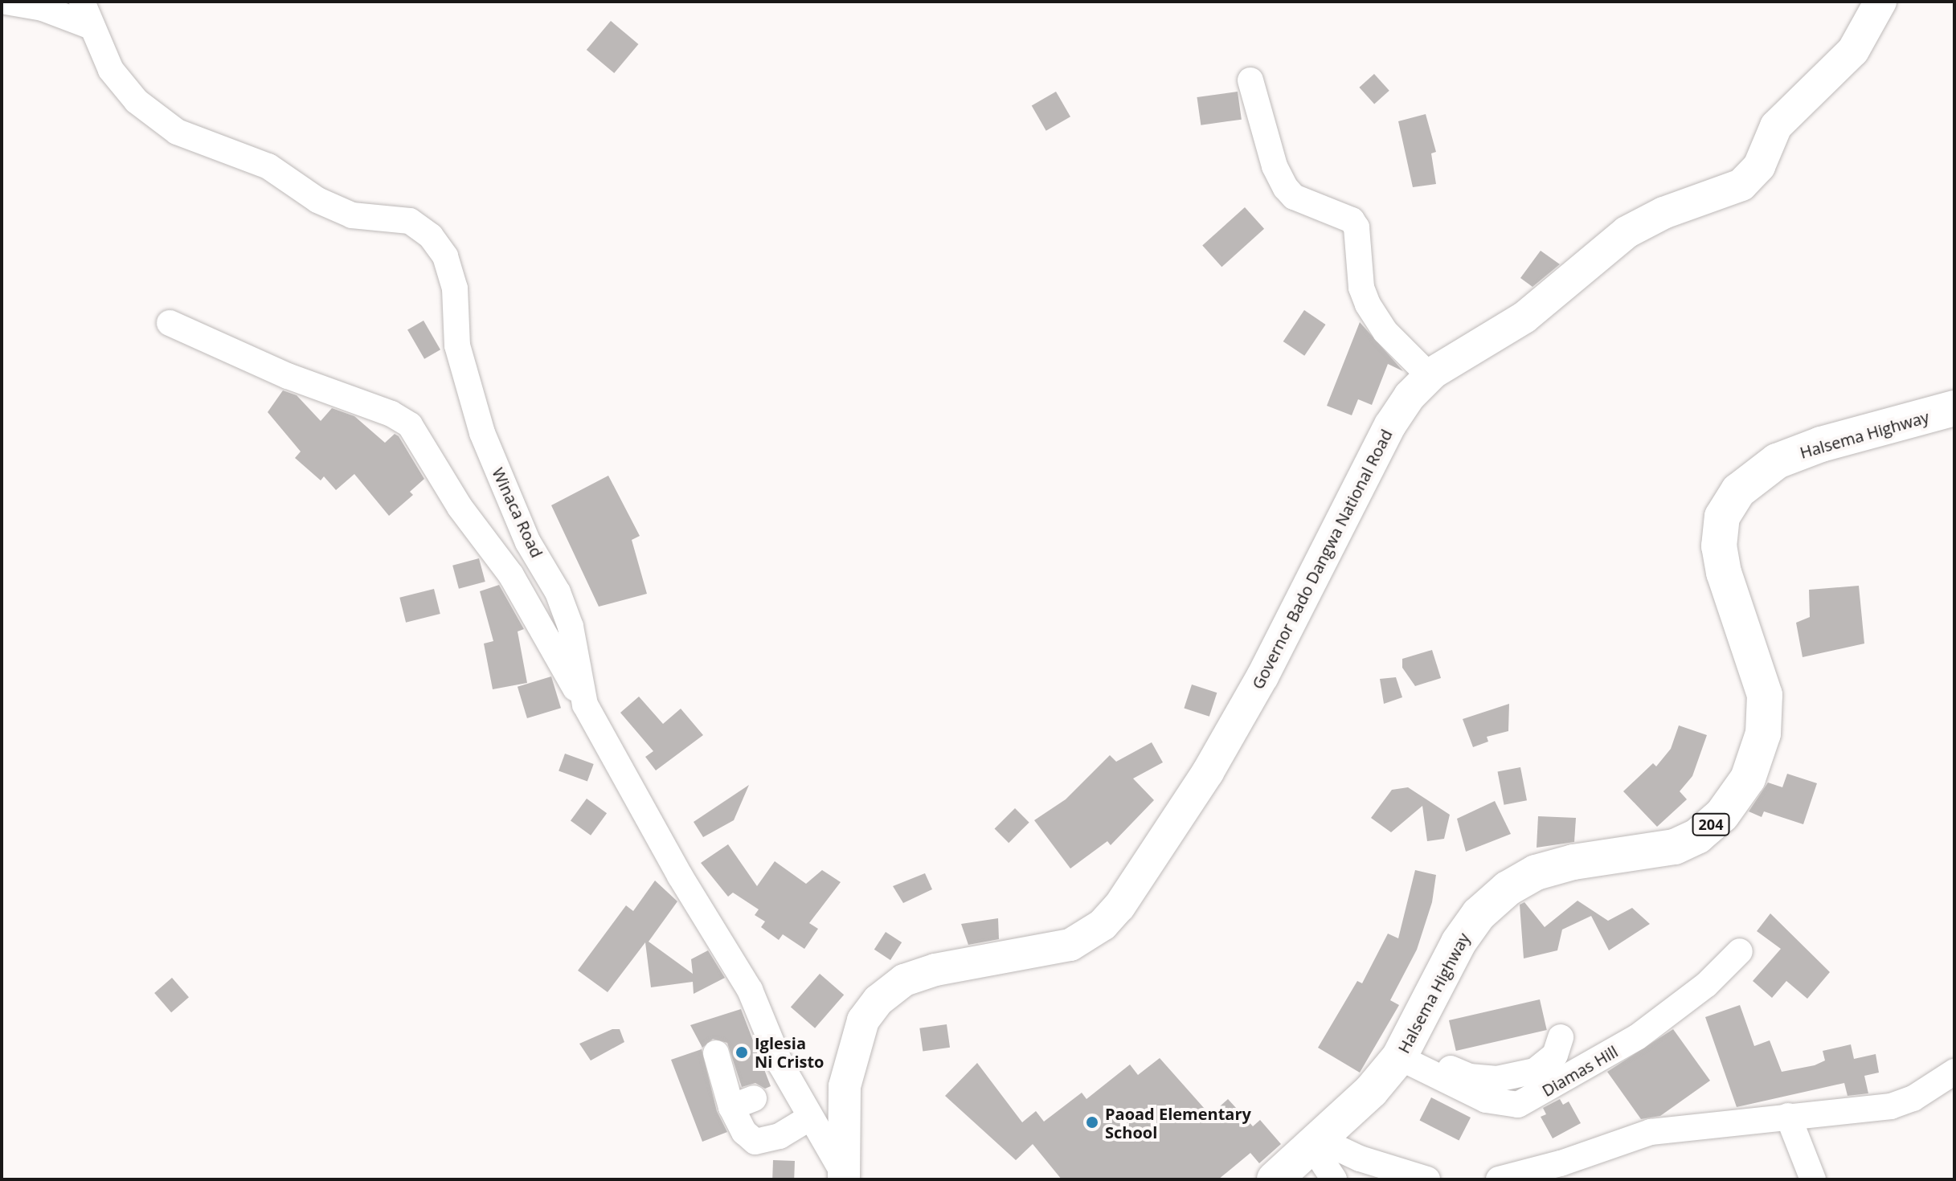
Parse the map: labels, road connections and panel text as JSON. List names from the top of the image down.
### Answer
{
  "streets": {
    "highway": ["Halsema Highway", "204"],
    "main road": ["Governor Bado Dangwa National Road"],
    "street": ["Winaca Road", "Diamas Hill"]
  },
  "crossings": [
    ["Halsema Highway", "Diamas Hill"],
    ["Winaca Road", "Governor Bado Dangwa National Road"]
  ],
  "places": ["Iglesia Ni Cristo", "Paoad Elementary School"]
}
